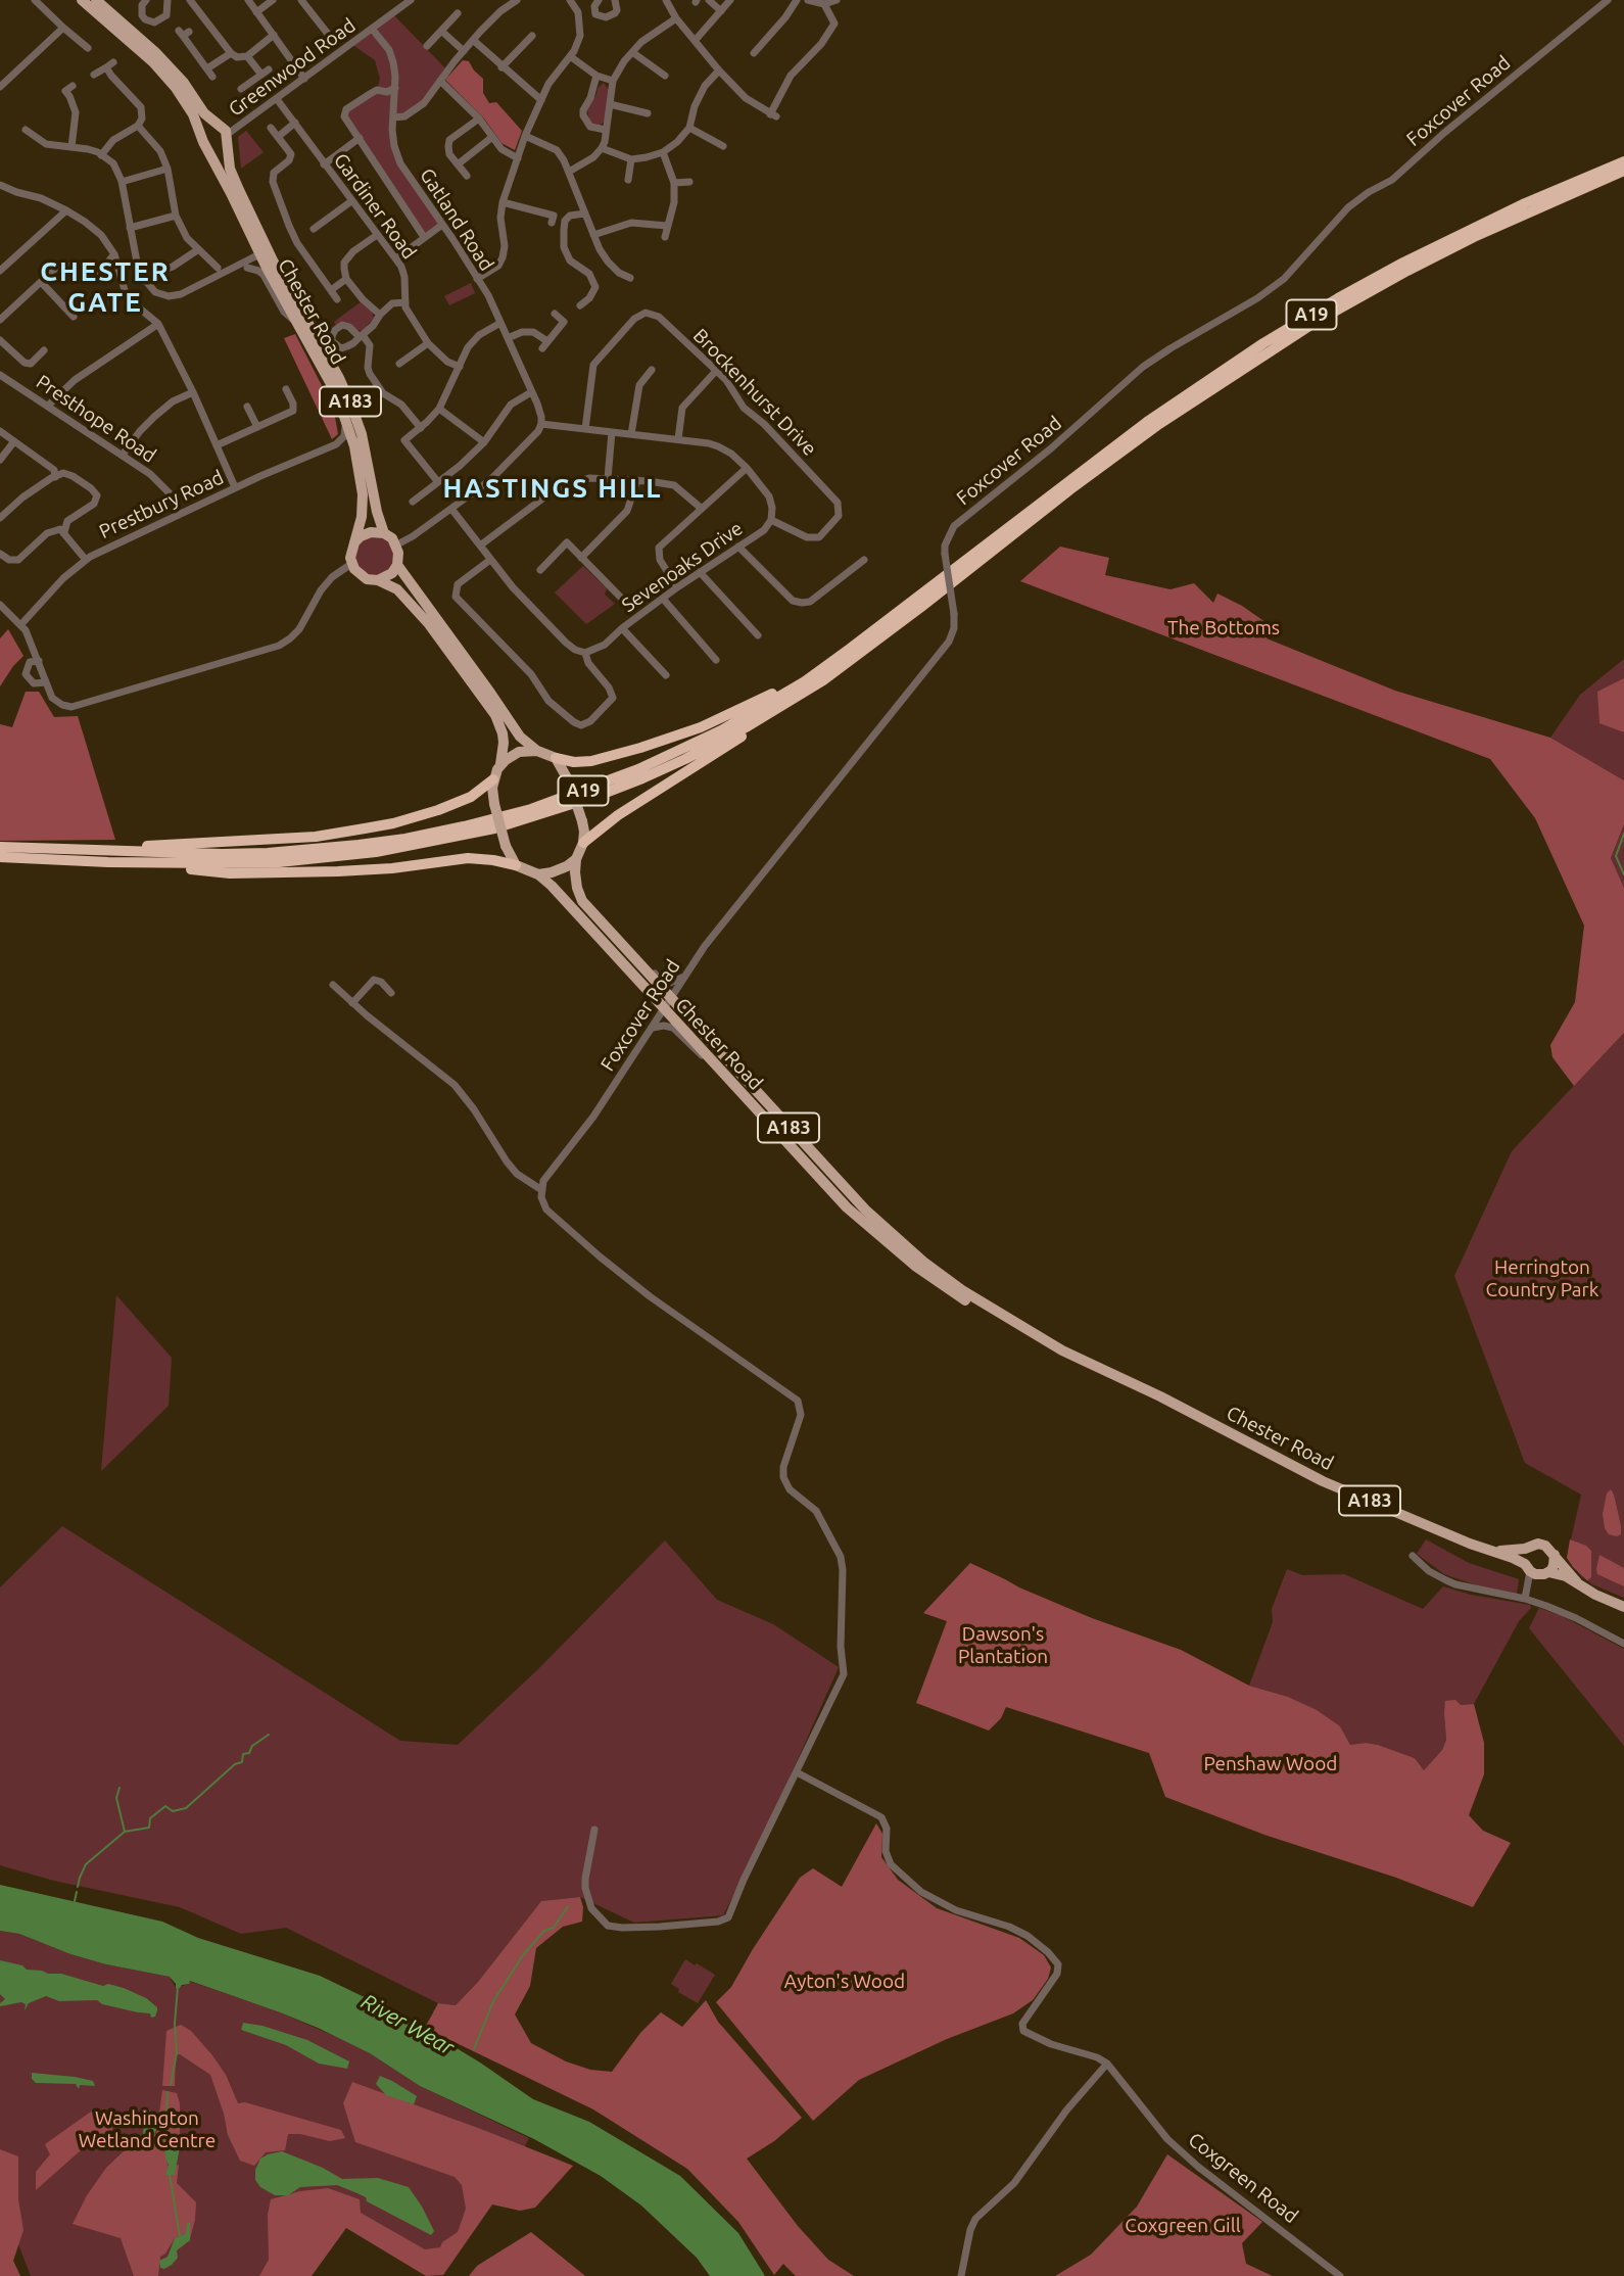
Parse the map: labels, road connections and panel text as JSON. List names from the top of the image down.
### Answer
{
  "streets": {
    "highway": ["A19"],
    "main road": ["Chester Road", "A183"],
    "street": [
      "Greenwood Road",
      "Foxcover Road",
      "Gardiner Road",
      "Gatland Road",
      "Brockenhurst Drive",
      "Presthope Road",
      "Prestbury Road",
      "Sevenoaks Drive",
      "Coxgreen Road"
    ]
  },
  "crossings": [
    ["Greenwood Road", "Gardiner Road"],
    ["Greenwood Road", "Gatland Road"],
    ["Greenwood Road", "Chester Road"],
    ["Foxcover Road", "Chester Road"],
    ["Gatland Road", "Sevenoaks Drive"],
    ["Chester Road", "A19"],
    ["Chester Road", "A183"],
    ["Brockenhurst Drive", "Sevenoaks Drive"],
    ["Presthope Road", "Prestbury Road"]
  ],
  "districts": ["CHESTER GATE", "HASTINGS HILL"],
  "water": ["River Wear"],
  "parks": [
    "The Bottoms",
    "Herrington Country Park",
    "Dawson's Plantation",
    "Penshaw Wood",
    "Ayton's Wood",
    "Washington Wetland Centre",
    "Coxgreen Gill"
  ]
}
